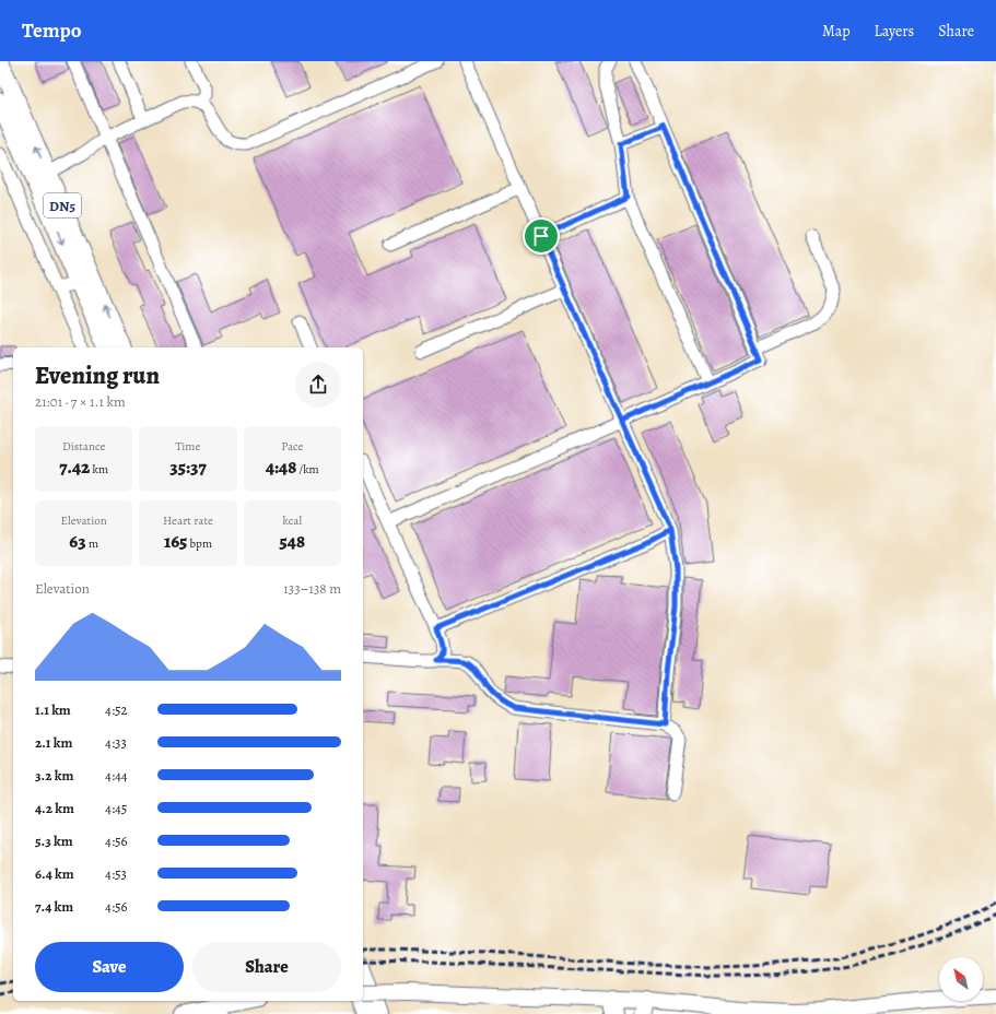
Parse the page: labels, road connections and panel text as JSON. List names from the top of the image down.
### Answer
{
  "streets": {
    "highway": ["DN5"]
  },
  "north": "top left",
  "page": {
    "header": "Tempo",
    "nav": ["Map", "Layers", "Share"],
    "heading": ["Evening run", "21:01 · 7 × 1.1 km"],
    "stats": [
      ["Distance", "7.42 km"],
      ["Time", "35:37"],
      ["Pace", "4:48 /km"],
      ["Elevation", "63 m"],
      ["Heart rate", "165 bpm"],
      ["kcal", "548"]
    ],
    "chart": ["Elevation", "133–138 m"],
    "list": [
      {
        "name": "1.1 km",
        "note": "4:52"
      },
      {
        "name": "2.1 km",
        "note": "4:33"
      },
      {
        "name": "3.2 km",
        "note": "4:44"
      },
      {
        "name": "4.2 km",
        "note": "4:45"
      },
      {
        "name": "5.3 km",
        "note": "4:56"
      },
      {
        "name": "6.4 km",
        "note": "4:53"
      },
      {
        "name": "7.4 km",
        "note": "4:56"
      }
    ],
    "buttons": ["Save", "Share"]
  }
}
